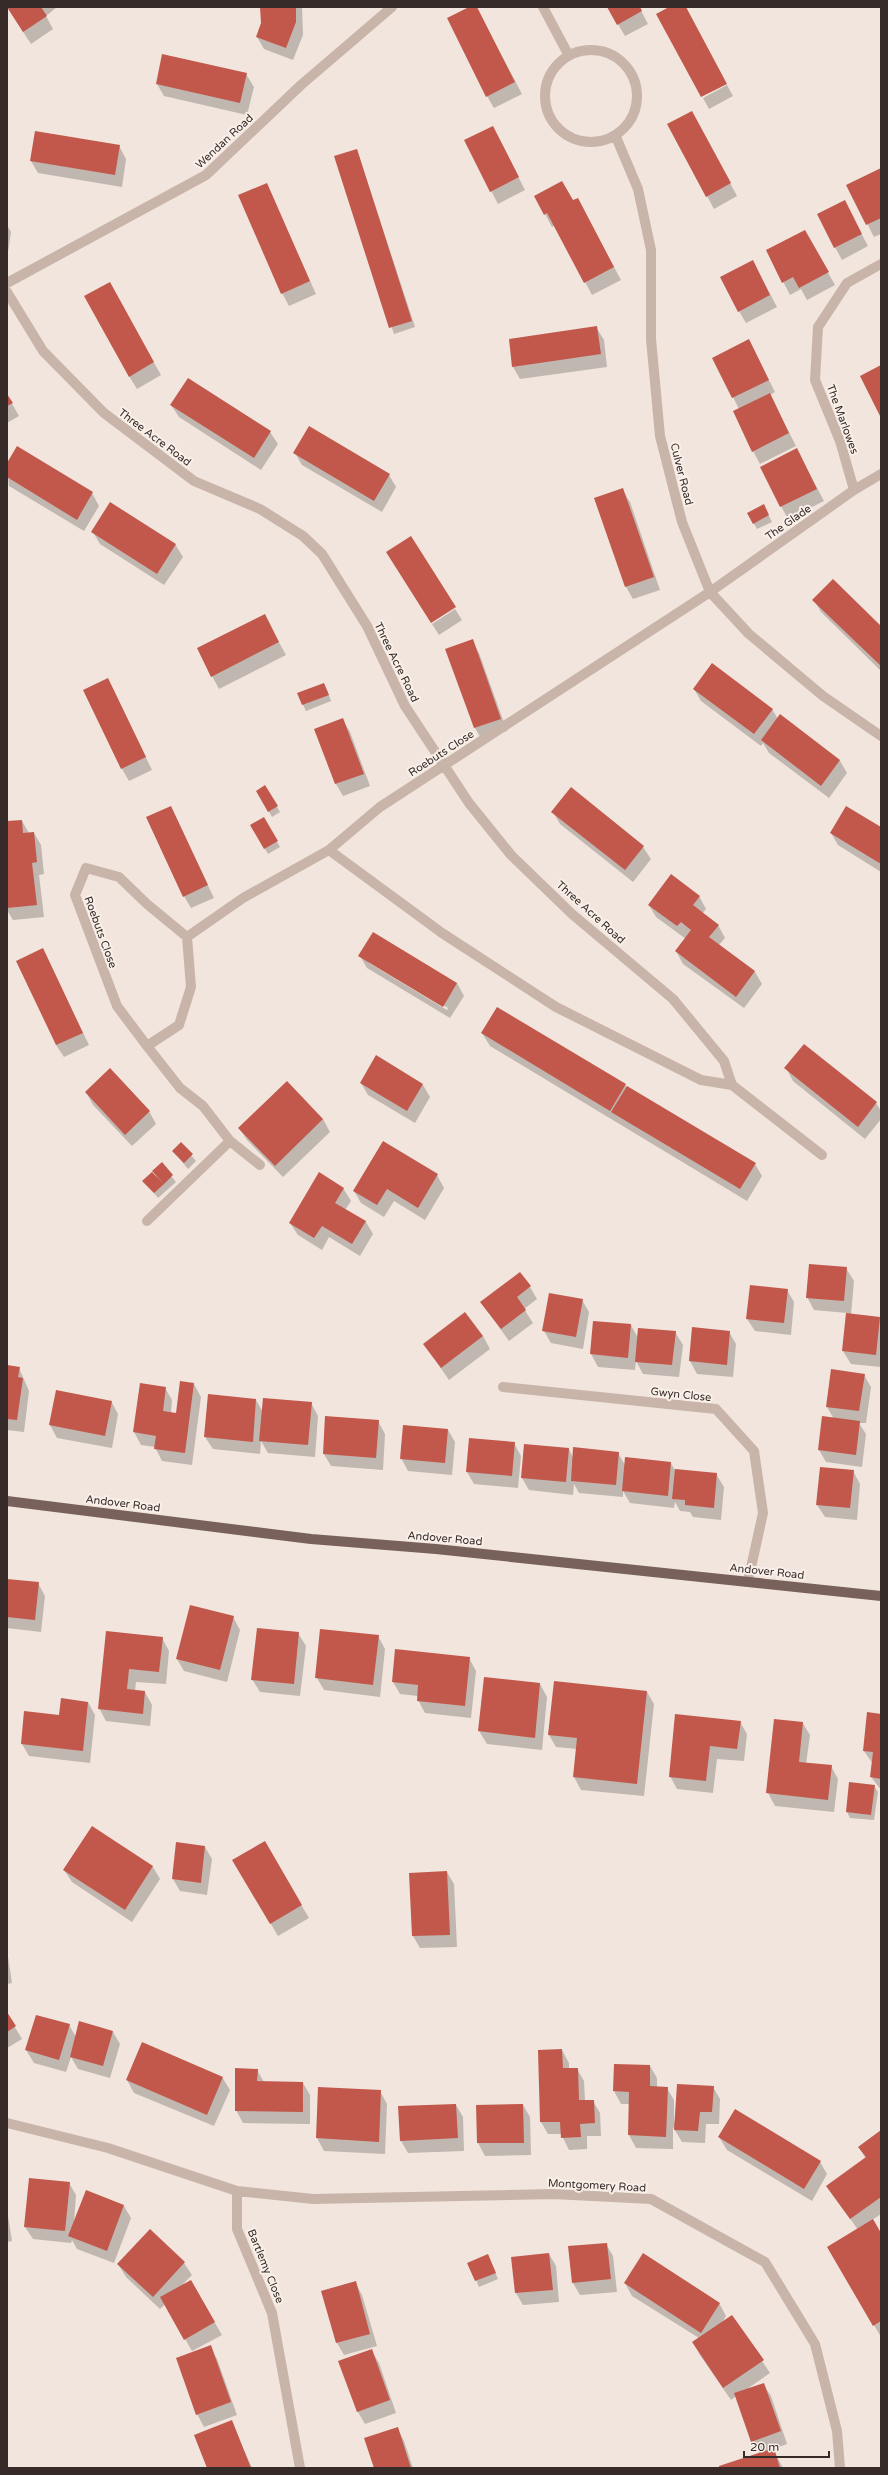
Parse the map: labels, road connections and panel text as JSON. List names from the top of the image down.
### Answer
{
  "streets": {
    "main road": ["Andover Road"],
    "street": [
      "Wendan Road",
      "The Marlowes",
      "Three Acre Road",
      "Culver Road",
      "The Glade",
      "Roebuts Close",
      "Gwyn Close",
      "Montgomery Road",
      "Bartlemy Close"
    ]
  },
  "crossings": [
    ["The Marlowes", "The Glade"],
    ["Three Acre Road", "Roebuts Close"],
    ["Culver Road", "The Glade"],
    ["Culver Road", "Roebuts Close"],
    ["The Glade", "Roebuts Close"],
    ["Gwyn Close", "Andover Road"],
    ["Montgomery Road", "Bartlemy Close"]
  ],
  "scale_bar": "20 m"
}
